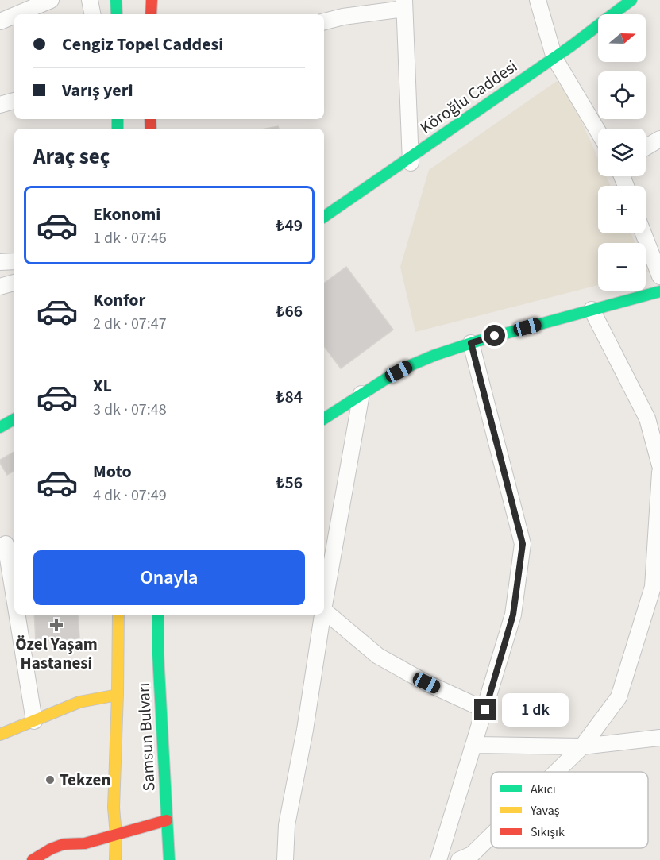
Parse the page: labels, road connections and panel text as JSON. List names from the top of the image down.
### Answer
{
  "streets": {
    "street": ["Köroğlu Caddesi", "Samsun Bulvarı"]
  },
  "places": {
    "health": ["Özel Yaşam Hastanesi"],
    "other": ["Tekzen"]
  },
  "legend": ["Akıcı", "Yavaş", "Sıkışık"],
  "north": "right",
  "page": {
    "map_buttons": ["+", "−"],
    "banner": ["Cengiz Topel Caddesi", "Varış yeri"],
    "heading": "Araç seç",
    "list": [
      {
        "name": "Ekonomi",
        "note": "1 dk · 07:46",
        "value": "₺49"
      },
      {
        "name": "Konfor",
        "note": "2 dk · 07:47",
        "value": "₺66"
      },
      {
        "name": "XL",
        "note": "3 dk · 07:48",
        "value": "₺84"
      },
      {
        "name": "Moto",
        "note": "4 dk · 07:49",
        "value": "₺56"
      }
    ],
    "buttons": "Onayla",
    "bubble": "1 dk"
  }
}
